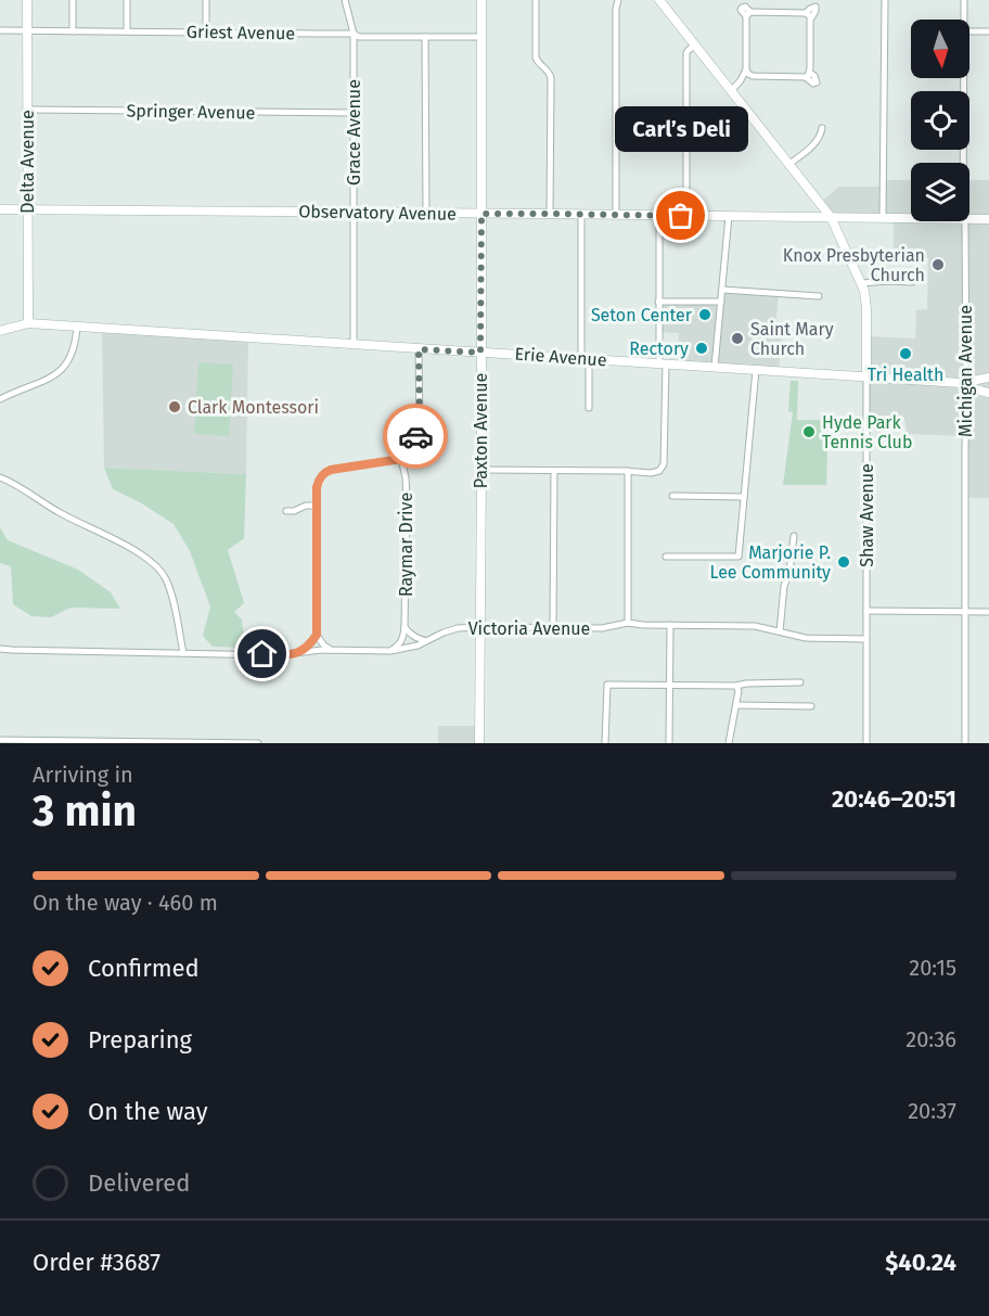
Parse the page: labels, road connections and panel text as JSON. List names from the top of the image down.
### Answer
{
  "streets": {
    "street": [
      "Griest Avenue",
      "Springer Avenue",
      "Grace Avenue",
      "Delta Avenue",
      "Observatory Avenue",
      "Erie Avenue",
      "Michigan Avenue",
      "Paxton Avenue",
      "Shaw Avenue",
      "Raymar Drive",
      "Victoria Avenue"
    ]
  },
  "crossings": [
    ["Griest Avenue", "Grace Avenue"],
    ["Griest Avenue", "Delta Avenue"],
    ["Griest Avenue", "Paxton Avenue"],
    ["Springer Avenue", "Grace Avenue"],
    ["Springer Avenue", "Delta Avenue"],
    ["Grace Avenue", "Observatory Avenue"],
    ["Grace Avenue", "Erie Avenue"],
    ["Delta Avenue", "Observatory Avenue"],
    ["Delta Avenue", "Erie Avenue"],
    ["Observatory Avenue", "Paxton Avenue"],
    ["Observatory Avenue", "Shaw Avenue"],
    ["Erie Avenue", "Michigan Avenue"],
    ["Erie Avenue", "Paxton Avenue"],
    ["Erie Avenue", "Shaw Avenue"],
    ["Paxton Avenue", "Victoria Avenue"],
    ["Shaw Avenue", "Victoria Avenue"],
    ["Raymar Drive", "Victoria Avenue"]
  ],
  "places": [
    "Carl’s Deli",
    "Knox Presbyterian Church",
    "Seton Center",
    "Saint Mary Church",
    "Rectory",
    "Tri Health",
    "Clark Montessori",
    "Hyde Park Tennis Club",
    "Marjorie P. Lee Community"
  ],
  "north": "bottom",
  "page": {
    "bubble": "Carl’s Deli",
    "heading": ["3 min", "Arriving in", "20:46–20:51"],
    "panel": ["Order #3687", "$40.24"],
    "bar": "On the way · 460 m",
    "list": [
      ["Confirmed", "20:15"],
      ["Preparing", "20:36"],
      ["On the way", "20:37"],
      "Delivered"
    ]
  }
}
